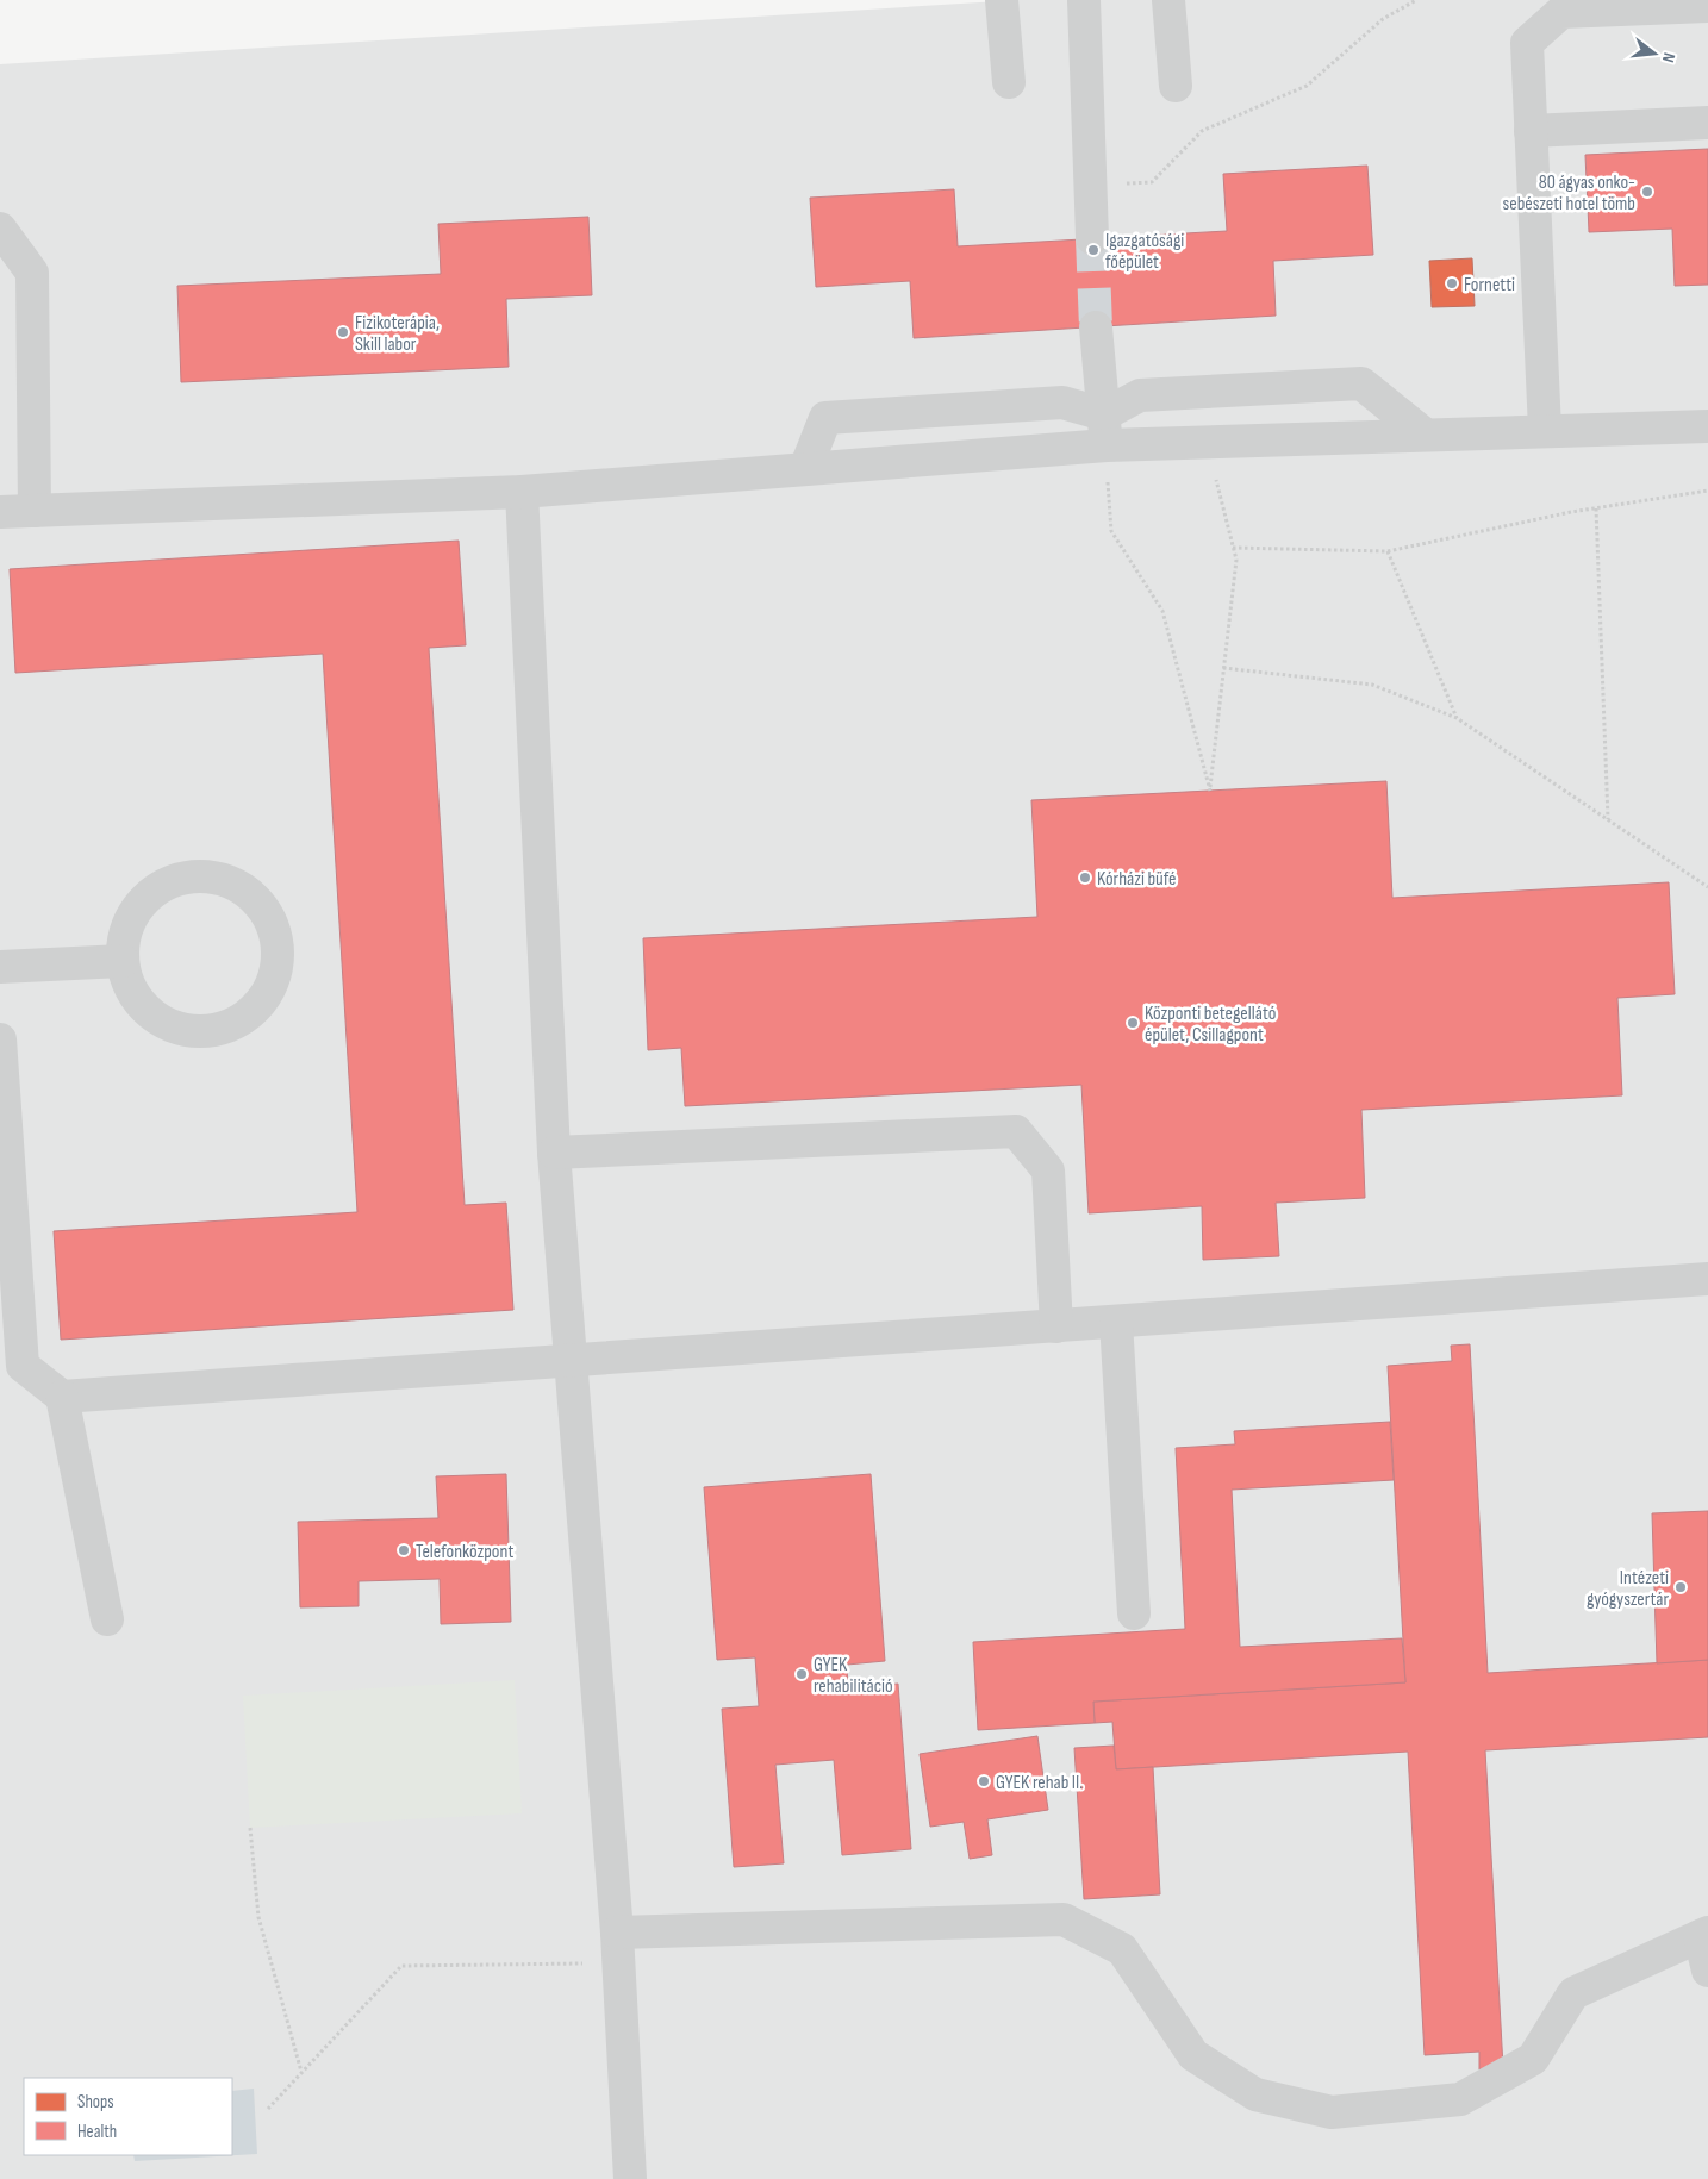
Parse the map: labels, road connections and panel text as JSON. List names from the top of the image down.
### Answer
{
  "places": [
    "80 ágyas onko- sebészeti hotel tömb",
    "Igazgatósági főépület",
    "Fornetti",
    "Fizikoterápia, Skill labor",
    "Kórházi büfé",
    "Központi betegellátó épület, Csillagpont",
    "Telefonközpont",
    "Intézeti gyógyszertár",
    "GYEK rehabilitáció",
    "GYEK rehab II."
  ],
  "legend": ["Shops", "Health"],
  "north": "right"
}
